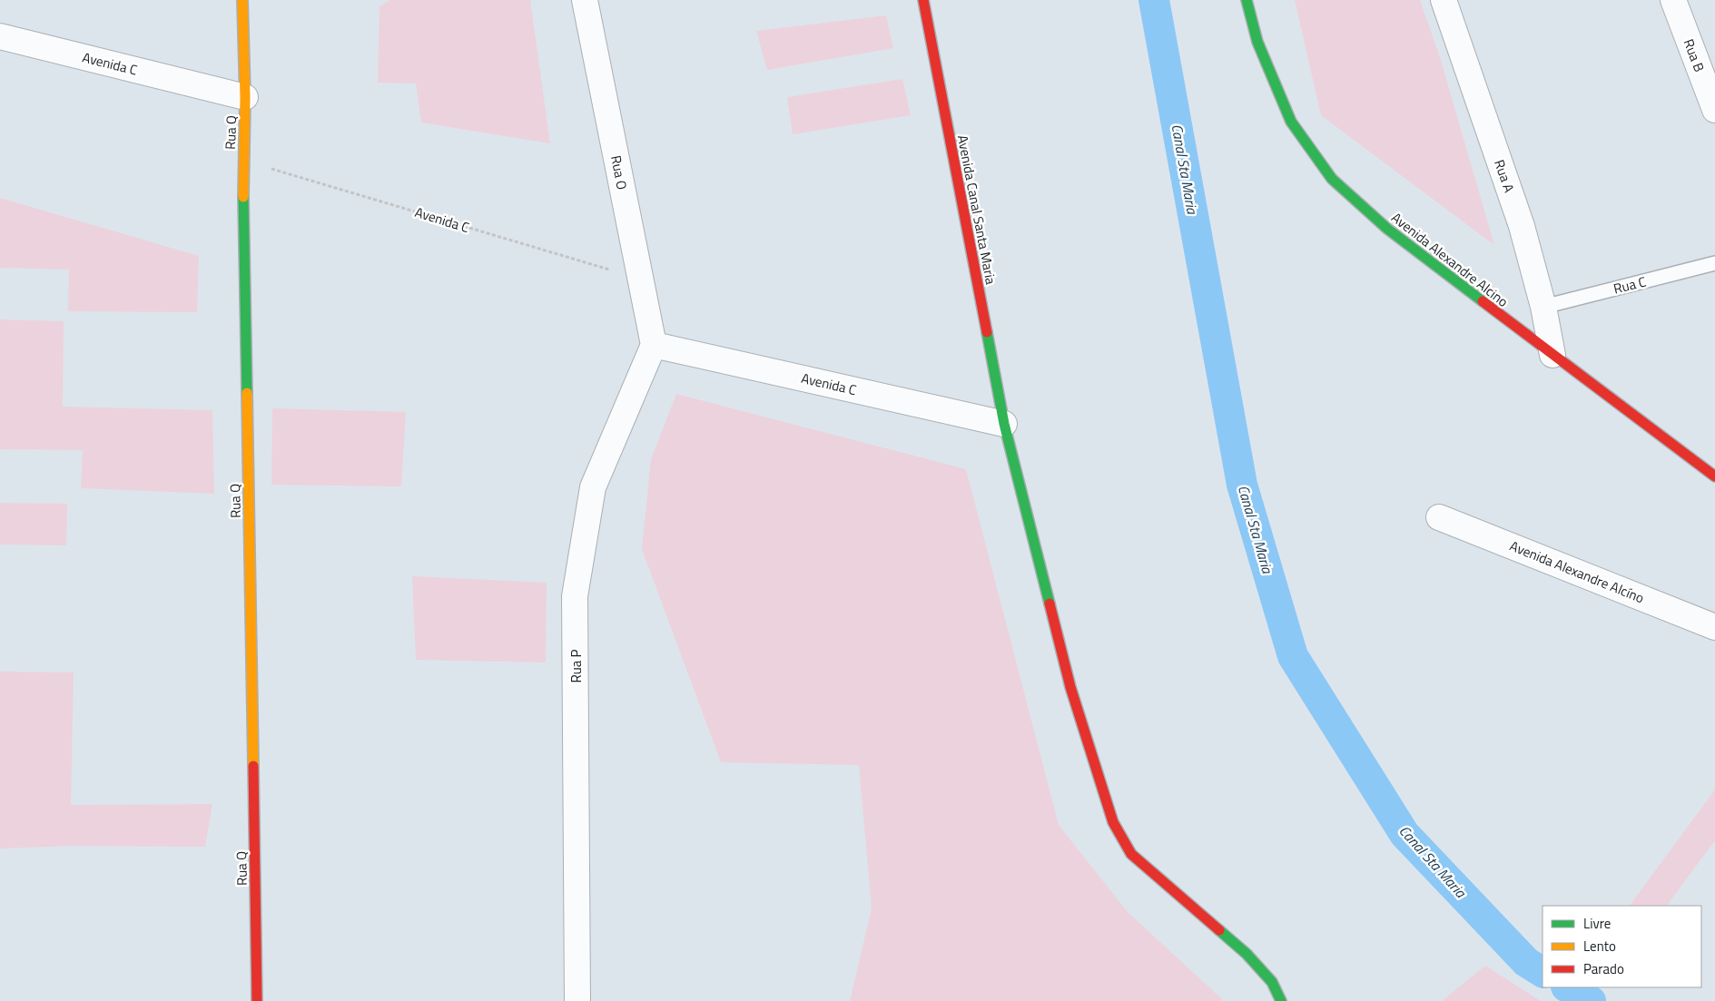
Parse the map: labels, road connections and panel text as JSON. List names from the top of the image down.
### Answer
{
  "streets": {
    "street": [
      "Rua B",
      "Avenida C",
      "Rua Q",
      "Rua O",
      "Rua A",
      "Avenida Canal Santa Maria",
      "Avenida Alexandre Alcino",
      "Avenida Alexandre Alcíno",
      "Rua P"
    ],
    "lane": ["Rua C"]
  },
  "crossings": [
    ["Avenida C", "Rua Q"],
    ["Avenida C", "Rua O"],
    ["Avenida C", "Avenida Canal Santa Maria"],
    ["Avenida C", "Rua P"],
    ["Rua O", "Rua P"],
    ["Rua A", "Avenida Alexandre Alcino"],
    ["Rua A", "Rua C"]
  ],
  "water": ["Canal Sta Maria"],
  "legend": ["Livre", "Lento", "Parado"]
}
